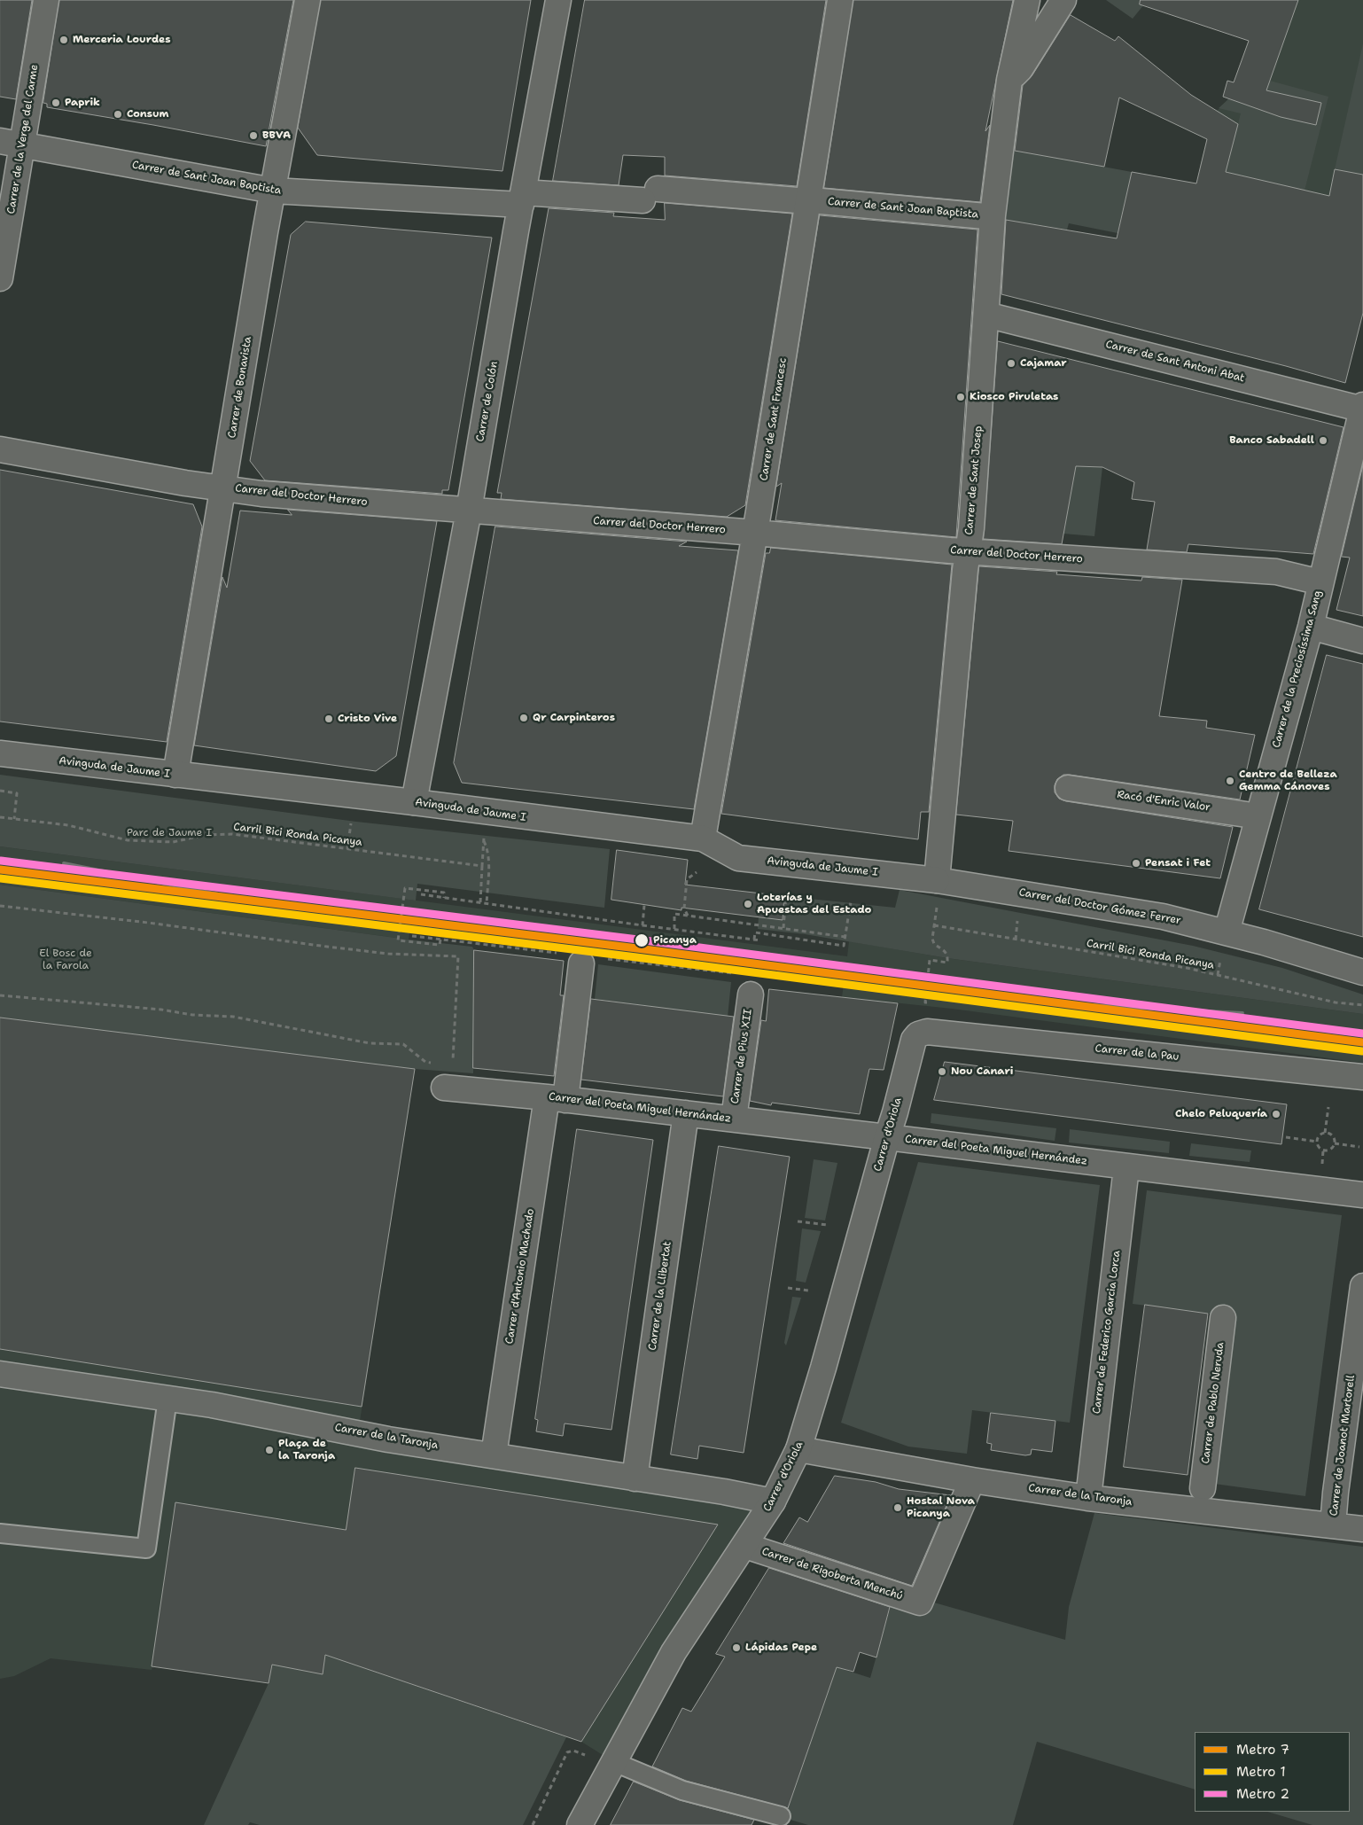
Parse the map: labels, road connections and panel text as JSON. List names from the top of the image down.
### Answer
{
  "streets": {
    "street": [
      "Carrer de la Verge del Carme",
      "Carrer de Sant Joan Baptista",
      "Carrer de Sant Antoni Abat",
      "Carrer de Bonavista",
      "Carrer de Colón",
      "Carrer de Sant Francesc",
      "Carrer de Sant Josep",
      "Carrer del Doctor Herrero",
      "Carrer de la Preciosíssima Sang",
      "Avinguda de Jaume I",
      "Racó d'Enric Valor",
      "Carrer del Doctor Gómez Ferrer",
      "Carrer de la Pau",
      "Carrer de Pius XII",
      "Carrer del Poeta Miguel Hernández",
      "Carrer d'Oriola",
      "Carrer d'Antonio Machado",
      "Carrer de la Llibertat",
      "Carrer de Federico Garcia Lorca",
      "Carrer de Pablo Neruda",
      "Carrer de la Taronja",
      "Carrer de Joanot Martorell",
      "Carrer de Rigoberta Menchú"
    ],
    "path": ["Carril Bici Ronda Picanya"]
  },
  "crossings": [
    ["Carrer de la Verge del Carme", "Carrer de Sant Joan Baptista"],
    ["Carrer de Sant Joan Baptista", "Carrer de Bonavista"],
    ["Carrer de Sant Joan Baptista", "Carrer de Colón"],
    ["Carrer de Sant Antoni Abat", "Carrer de Sant Josep"],
    ["Carrer de Sant Antoni Abat", "Carrer de la Preciosíssima Sang"],
    ["Carrer de Bonavista", "Carrer del Doctor Herrero"],
    ["Carrer de Bonavista", "Avinguda de Jaume I"],
    ["Carrer de Colón", "Carrer del Doctor Herrero"],
    ["Carrer de Colón", "Avinguda de Jaume I"],
    ["Carrer de Sant Francesc", "Carrer del Doctor Herrero"],
    ["Carrer de Sant Francesc", "Avinguda de Jaume I"],
    ["Carrer de Sant Josep", "Carrer del Doctor Herrero"],
    ["Carrer de Sant Josep", "Avinguda de Jaume I"],
    ["Carrer de Sant Josep", "Carrer del Doctor Gómez Ferrer"],
    ["Carrer del Doctor Herrero", "Carrer de la Preciosíssima Sang"],
    ["Carrer de la Preciosíssima Sang", "Racó d'Enric Valor"],
    ["Carrer de la Preciosíssima Sang", "Carrer del Doctor Gómez Ferrer"],
    ["Avinguda de Jaume I", "Carrer del Doctor Gómez Ferrer"],
    ["Carrer de la Pau", "Carrer d'Oriola"],
    ["Carrer de Pius XII", "Carrer del Poeta Miguel Hernández"],
    ["Carrer del Poeta Miguel Hernández", "Carrer d'Oriola"],
    ["Carrer del Poeta Miguel Hernández", "Carrer d'Antonio Machado"],
    ["Carrer del Poeta Miguel Hernández", "Carrer de la Llibertat"],
    ["Carrer del Poeta Miguel Hernández", "Carrer de Federico Garcia Lorca"],
    ["Carrer d'Oriola", "Carrer de la Taronja"],
    ["Carrer d'Oriola", "Carrer de Rigoberta Menchú"],
    ["Carrer d'Antonio Machado", "Carrer de la Taronja"],
    ["Carrer de la Llibertat", "Carrer de la Taronja"],
    ["Carrer de Federico Garcia Lorca", "Carrer de la Taronja"],
    ["Carrer de la Taronja", "Carrer de Joanot Martorell"],
    ["Carrer de la Taronja", "Carrer de Rigoberta Menchú"]
  ],
  "parks": ["Parc de Jaume I", "El Bosc de la Farola"],
  "places": [
    "Merceria Lourdes",
    "Paprik",
    "Consum",
    "BBVA",
    "Cajamar",
    "Kiosco Piruletas",
    "Banco Sabadell",
    "Qr Carpinteros",
    "Cristo Vive",
    "Centro de Belleza Gemma Cánoves",
    "Pensat i Fet",
    "Loterías y Apuestas del Estado",
    "Picanya",
    "Nou Canari",
    "Chelo Peluquería",
    "Plaça de la Taronja",
    "Hostal Nova Picanya",
    "Lápidas Pepe"
  ],
  "lines": ["metro line 2", "metro line 7", "metro line 1"],
  "legend": ["Metro 7", "Metro 1", "Metro 2"]
}
